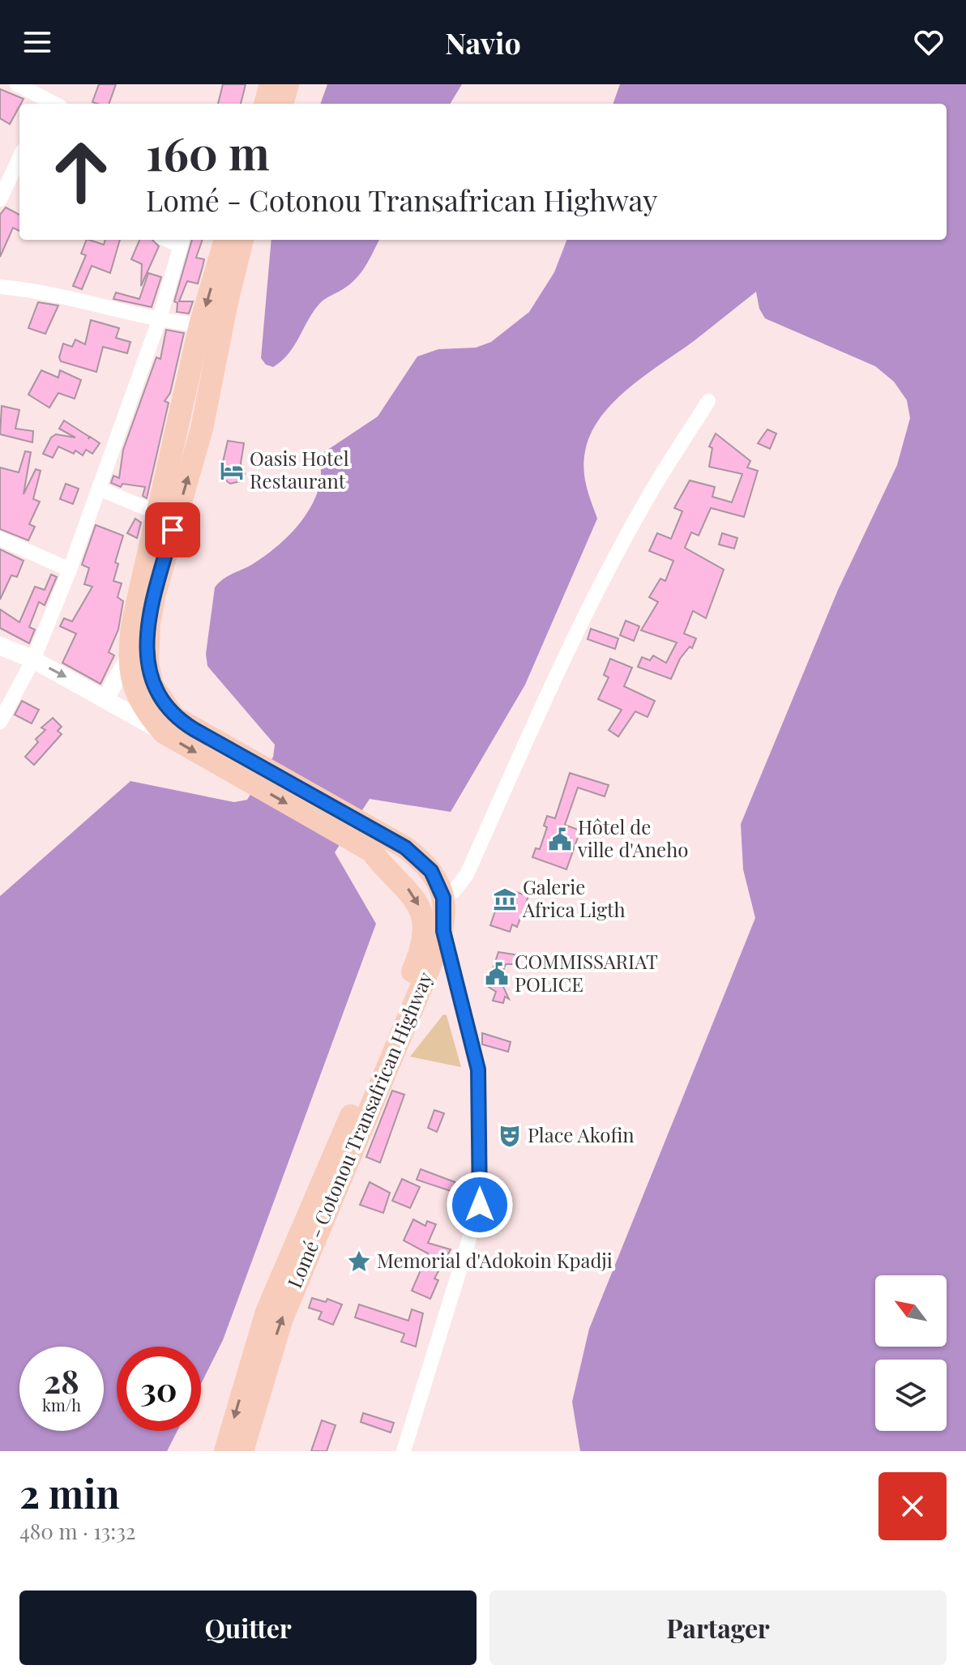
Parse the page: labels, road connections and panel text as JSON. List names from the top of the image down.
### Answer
{
  "streets": {
    "highway": ["Lomé - Cotonou Transafrican Highway"]
  },
  "places": {
    "hotel": ["Oasis Hotel Restaurant"],
    "public building": ["Hôtel de ville d'Aneho", "COMMISSARIAT POLICE"],
    "museum": ["Galerie Africa Ligth"],
    "theatre": ["Place Akofin"],
    "place": ["Memorial d'Adokoin Kpadji"]
  },
  "north": "top left",
  "page": {
    "header": "Navio",
    "turn": ["160 m", "Lomé - Cotonou Transafrican Highway"],
    "speed": "28 km/h",
    "limit": "30",
    "heading": ["2 min", "480 m · 13:32"],
    "buttons": ["Quitter", "Partager"]
  }
}
